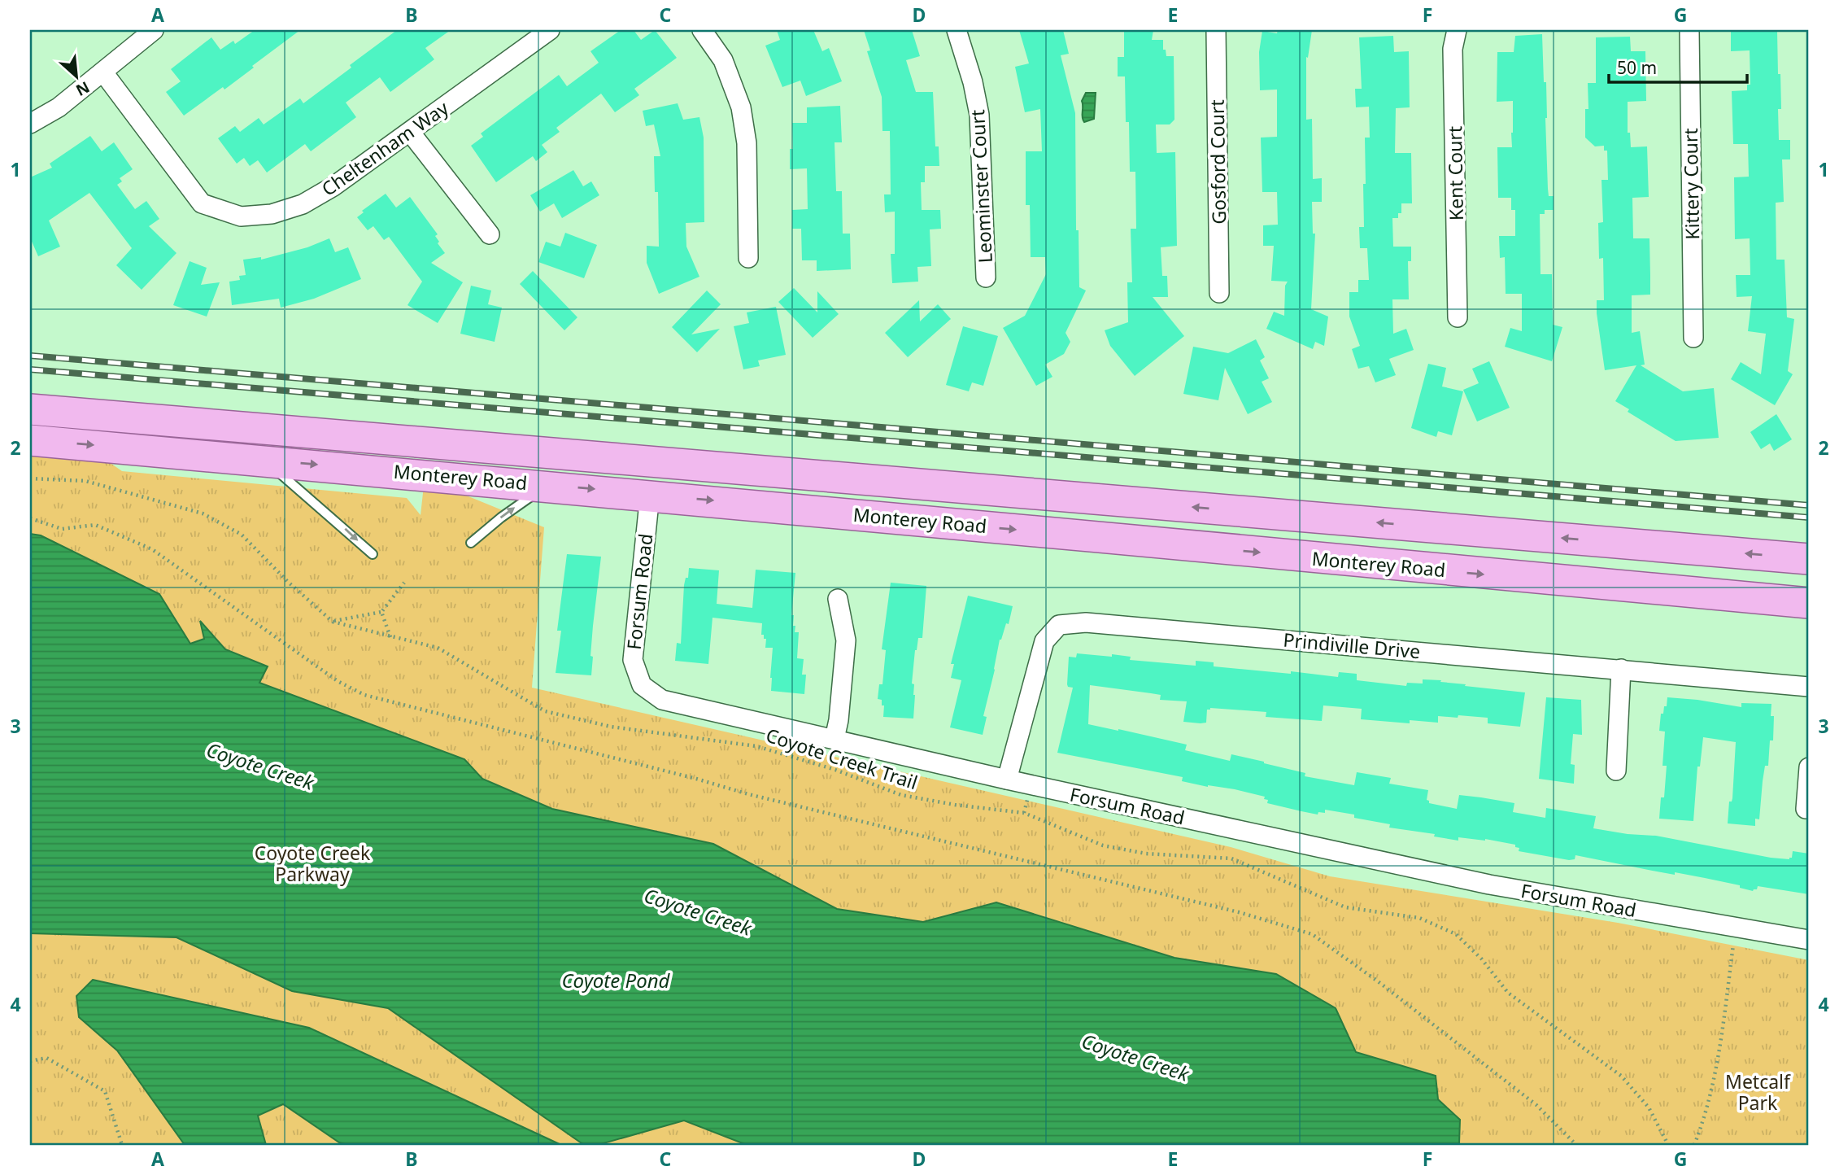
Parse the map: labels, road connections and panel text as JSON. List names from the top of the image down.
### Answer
{
  "streets": {
    "main road": ["Monterey Road"],
    "street": [
      "Cheltenham Way",
      "Gosford Court",
      "Kent Court",
      "Kittery Court",
      "Leominster Court",
      "Forsum Road",
      "Prindiville Drive"
    ],
    "path": ["Coyote Creek Trail"]
  },
  "crossings": [
    ["Monterey Road", "Forsum Road"],
    ["Forsum Road", "Prindiville Drive"]
  ],
  "water": ["Coyote Creek", "Coyote Pond"],
  "parks": ["Coyote Creek Parkway", "Metcalf Park"],
  "scale_bar": "50 m",
  "north": "bottom right",
  "grid": {
    "columns": [
      "A",
      "B",
      "C",
      "D",
      "E",
      "F",
      "G"
    ],
    "rows": [
      "1",
      "2",
      "3",
      "4"
    ]
  }
}
